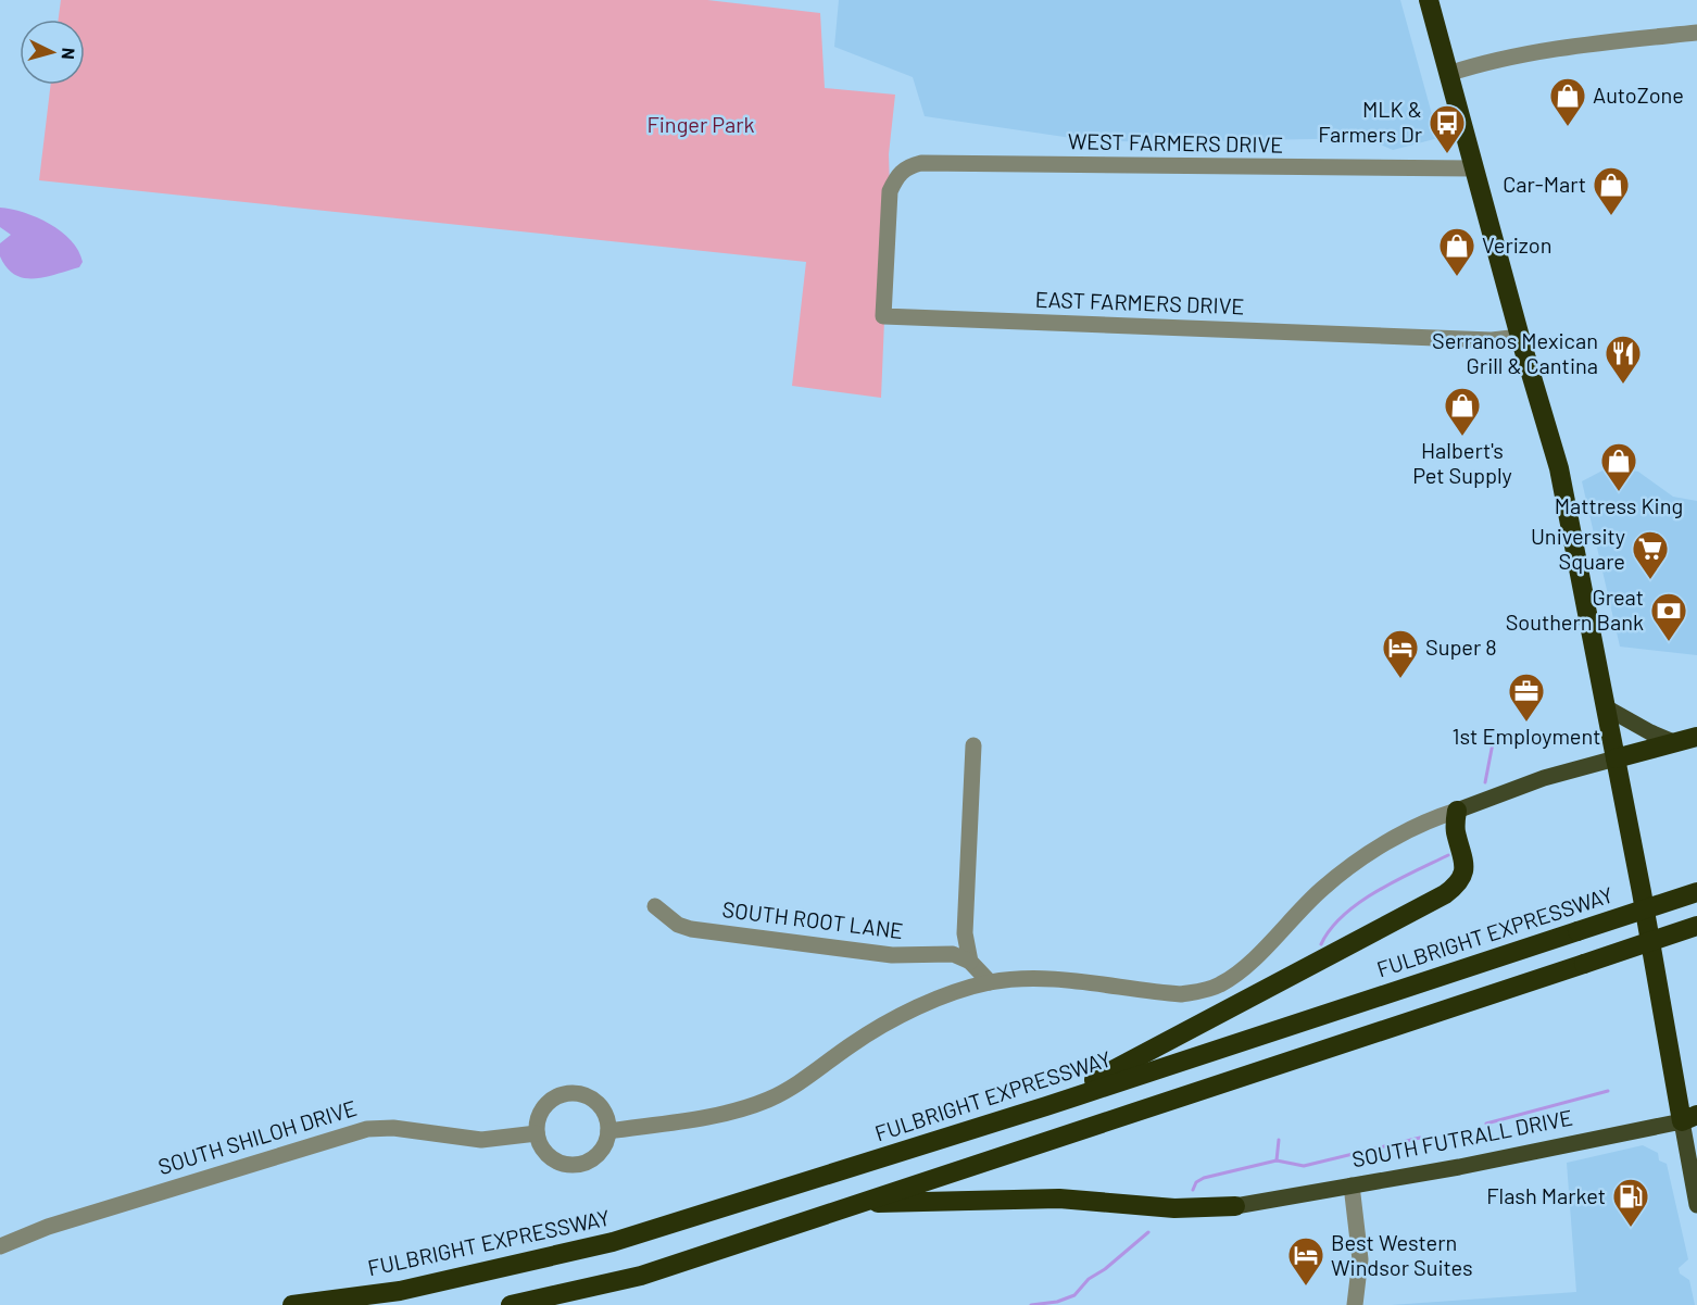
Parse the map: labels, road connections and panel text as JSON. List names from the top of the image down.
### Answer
{
  "streets": {
    "highway": ["FULBRIGHT EXPRESSWAY"],
    "main road": ["SOUTH FUTRALL DRIVE"],
    "street": [
      "WEST FARMERS DRIVE",
      "EAST FARMERS DRIVE",
      "SOUTH ROOT LANE",
      "SOUTH SHILOH DRIVE"
    ]
  },
  "crossings": [
    ["WEST FARMERS DRIVE", "EAST FARMERS DRIVE"]
  ],
  "parks": ["Finger Park"],
  "places": {
    "shop": [
      "AutoZone",
      "Car-Mart",
      "Verizon",
      "Halbert's Pet Supply",
      "Mattress King"
    ],
    "bus stop": ["MLK & Farmers Dr"],
    "restaurant": ["Serranos Mexican Grill & Cantina"],
    "supermarket": ["University Square"],
    "bank": ["Great Southern Bank"],
    "hotel": ["Super 8", "Best Western Windsor Suites"],
    "office": ["1st Employment"],
    "fuel station": ["Flash Market"]
  },
  "north": "right"
}
